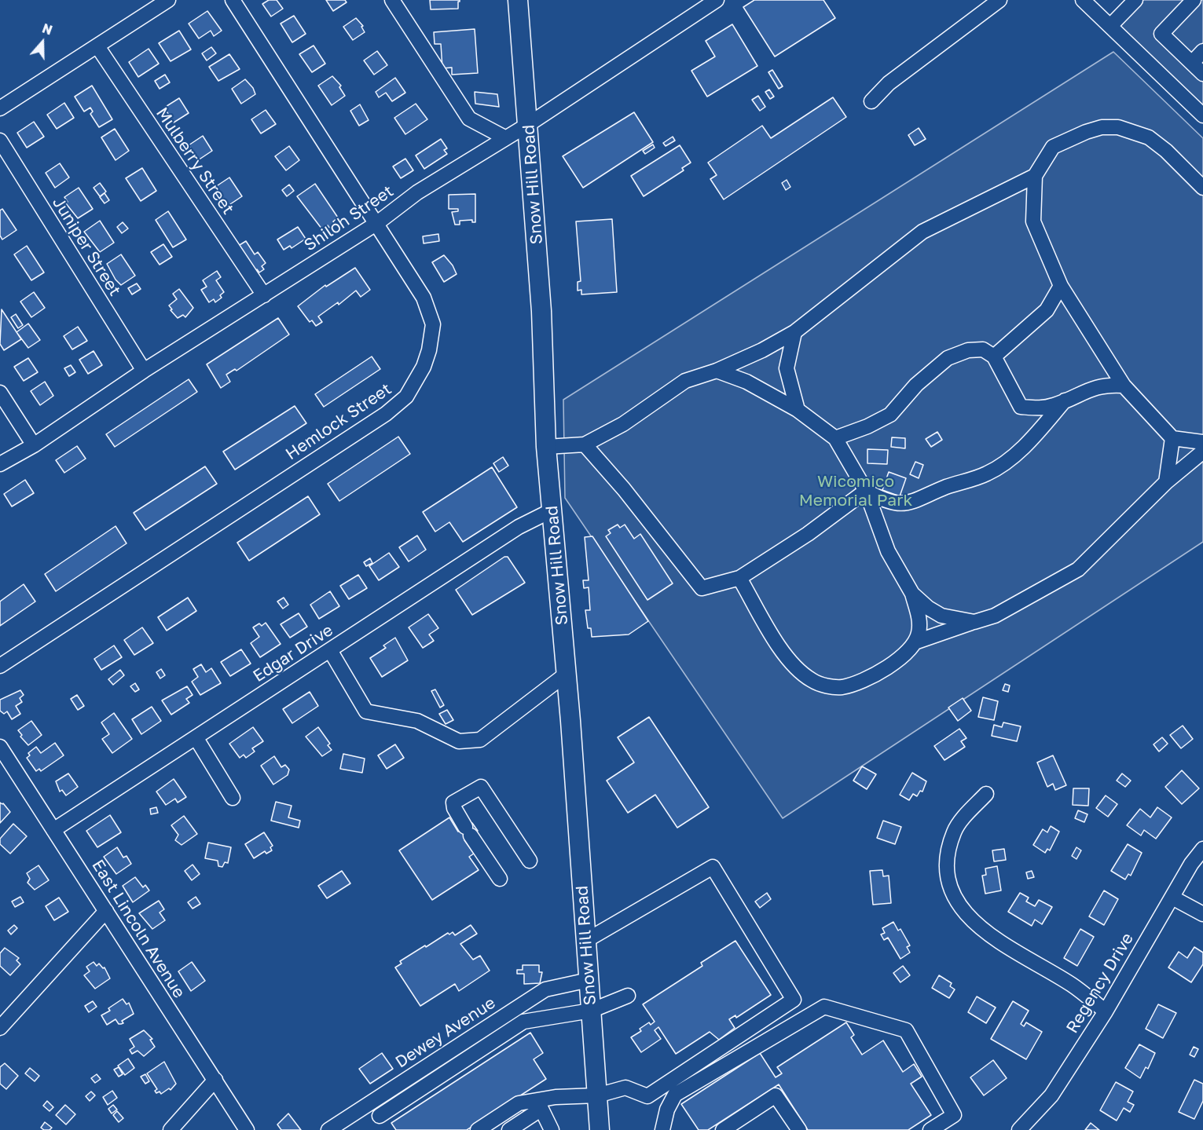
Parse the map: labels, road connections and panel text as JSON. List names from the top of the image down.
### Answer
{
  "streets": {
    "main road": ["Snow Hill Road"],
    "street": [
      "Mulberry Street",
      "Shiloh Street",
      "Juniper Street",
      "Hemlock Street",
      "Edgar Drive",
      "East Lincoln Avenue",
      "Regency Drive",
      "Dewey Avenue"
    ]
  },
  "crossings": [
    ["Mulberry Street", "Shiloh Street"],
    ["Snow Hill Road", "Shiloh Street"],
    ["Snow Hill Road", "Edgar Drive"],
    ["Snow Hill Road", "Dewey Avenue"],
    ["Shiloh Street", "Juniper Street"],
    ["Shiloh Street", "Hemlock Street"],
    ["Edgar Drive", "East Lincoln Avenue"]
  ],
  "parks": ["Wicomico Memorial Park"],
  "north": "top"
}
